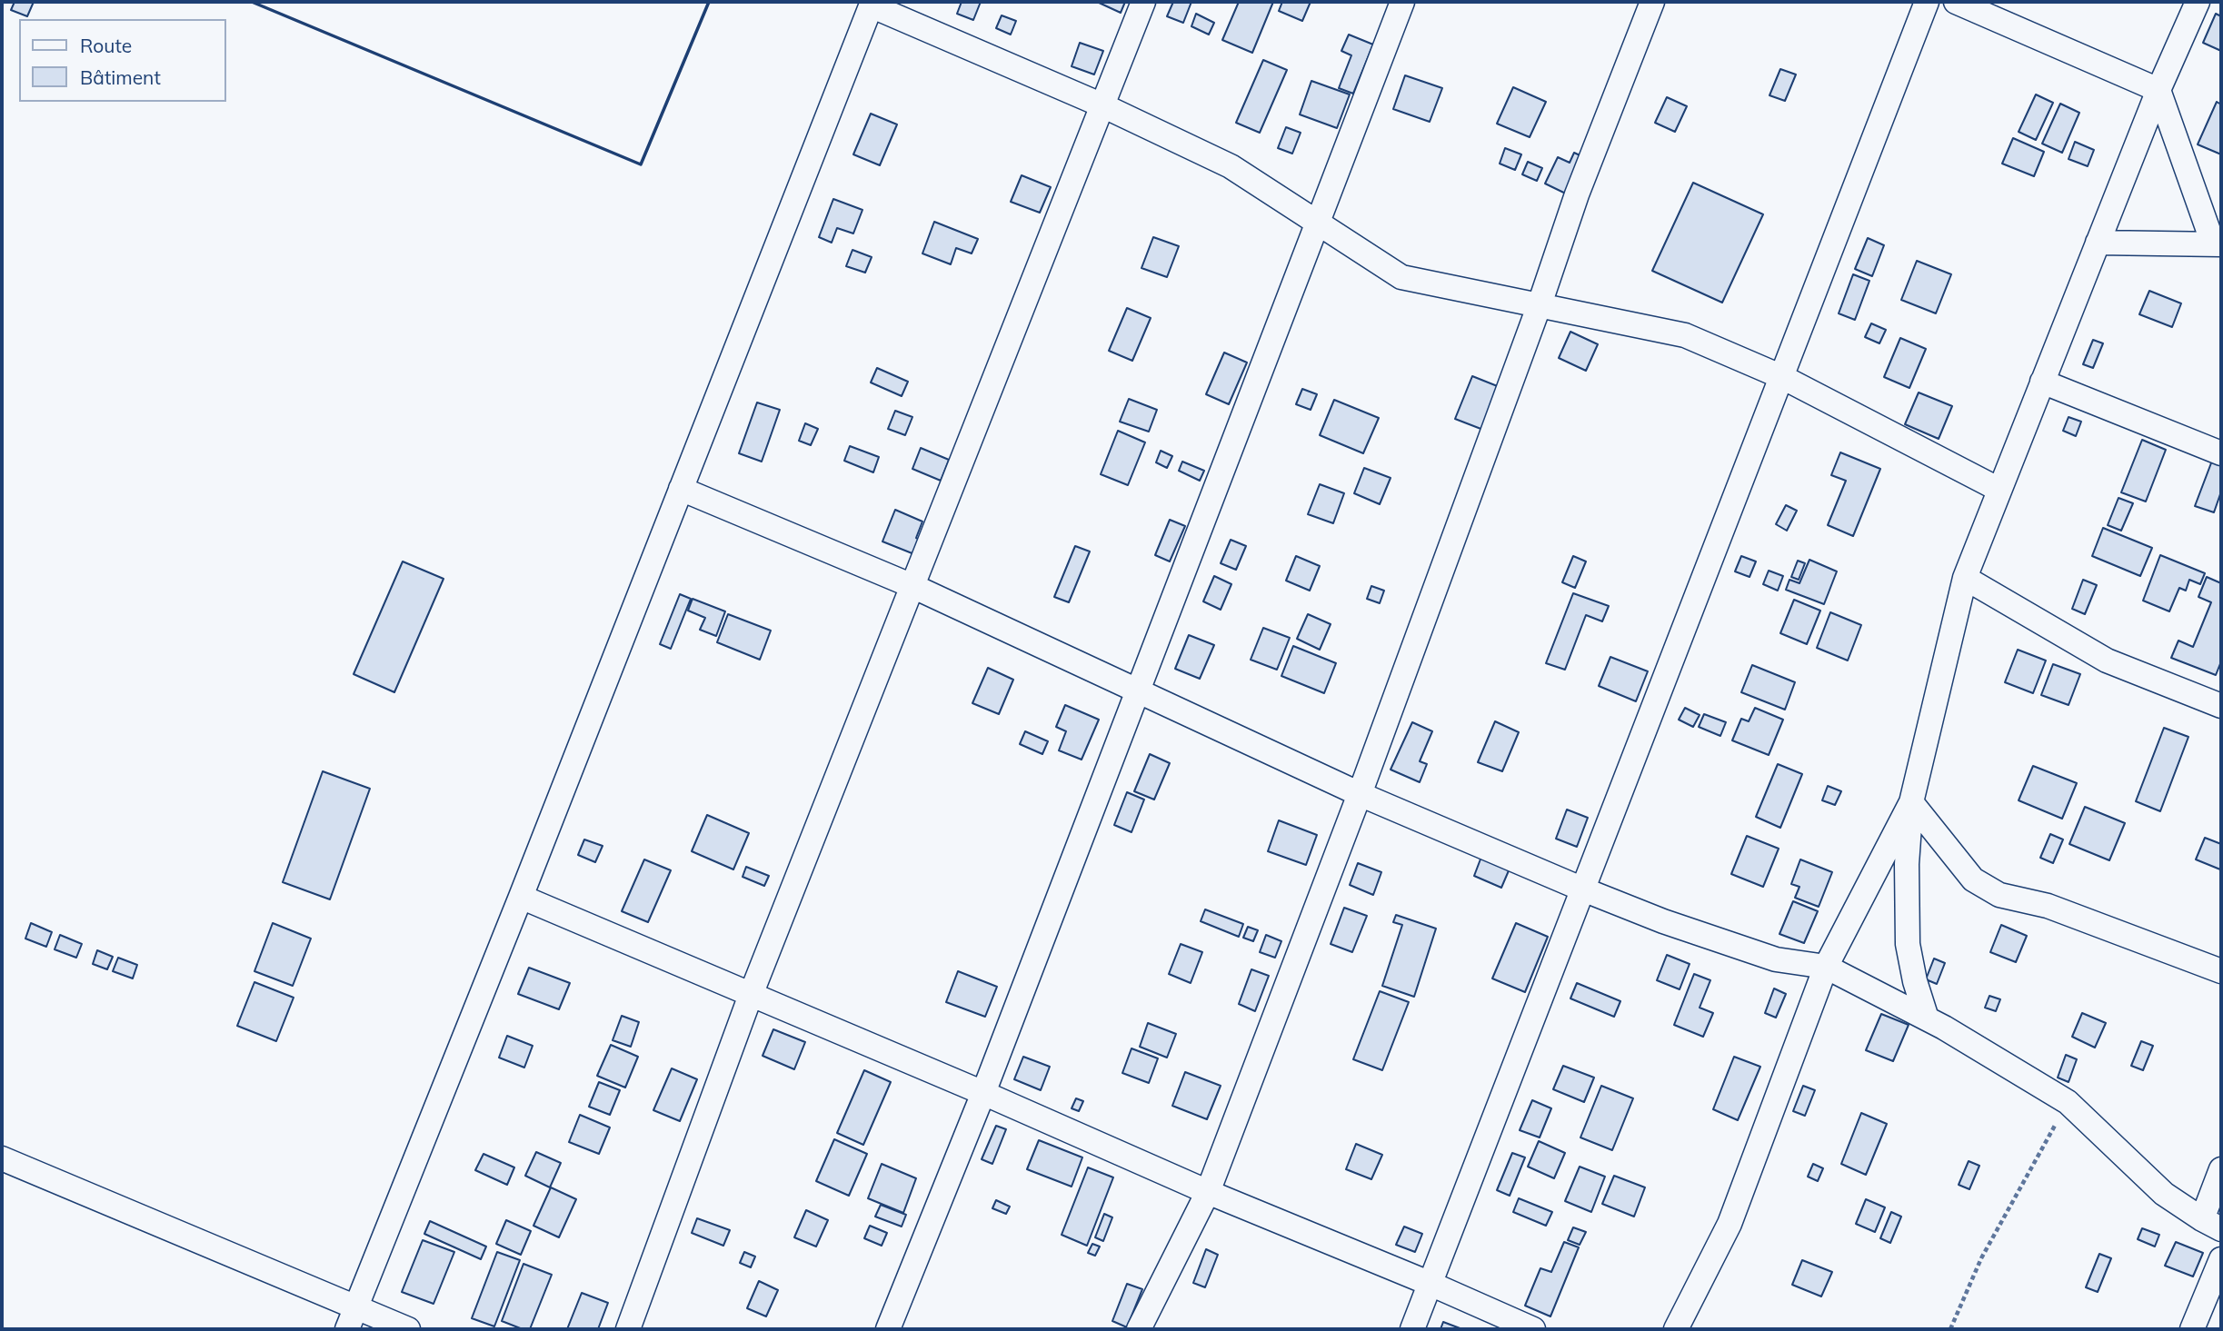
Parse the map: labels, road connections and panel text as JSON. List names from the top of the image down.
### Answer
{
  "legend": ["Route", "Bâtiment"]
}
